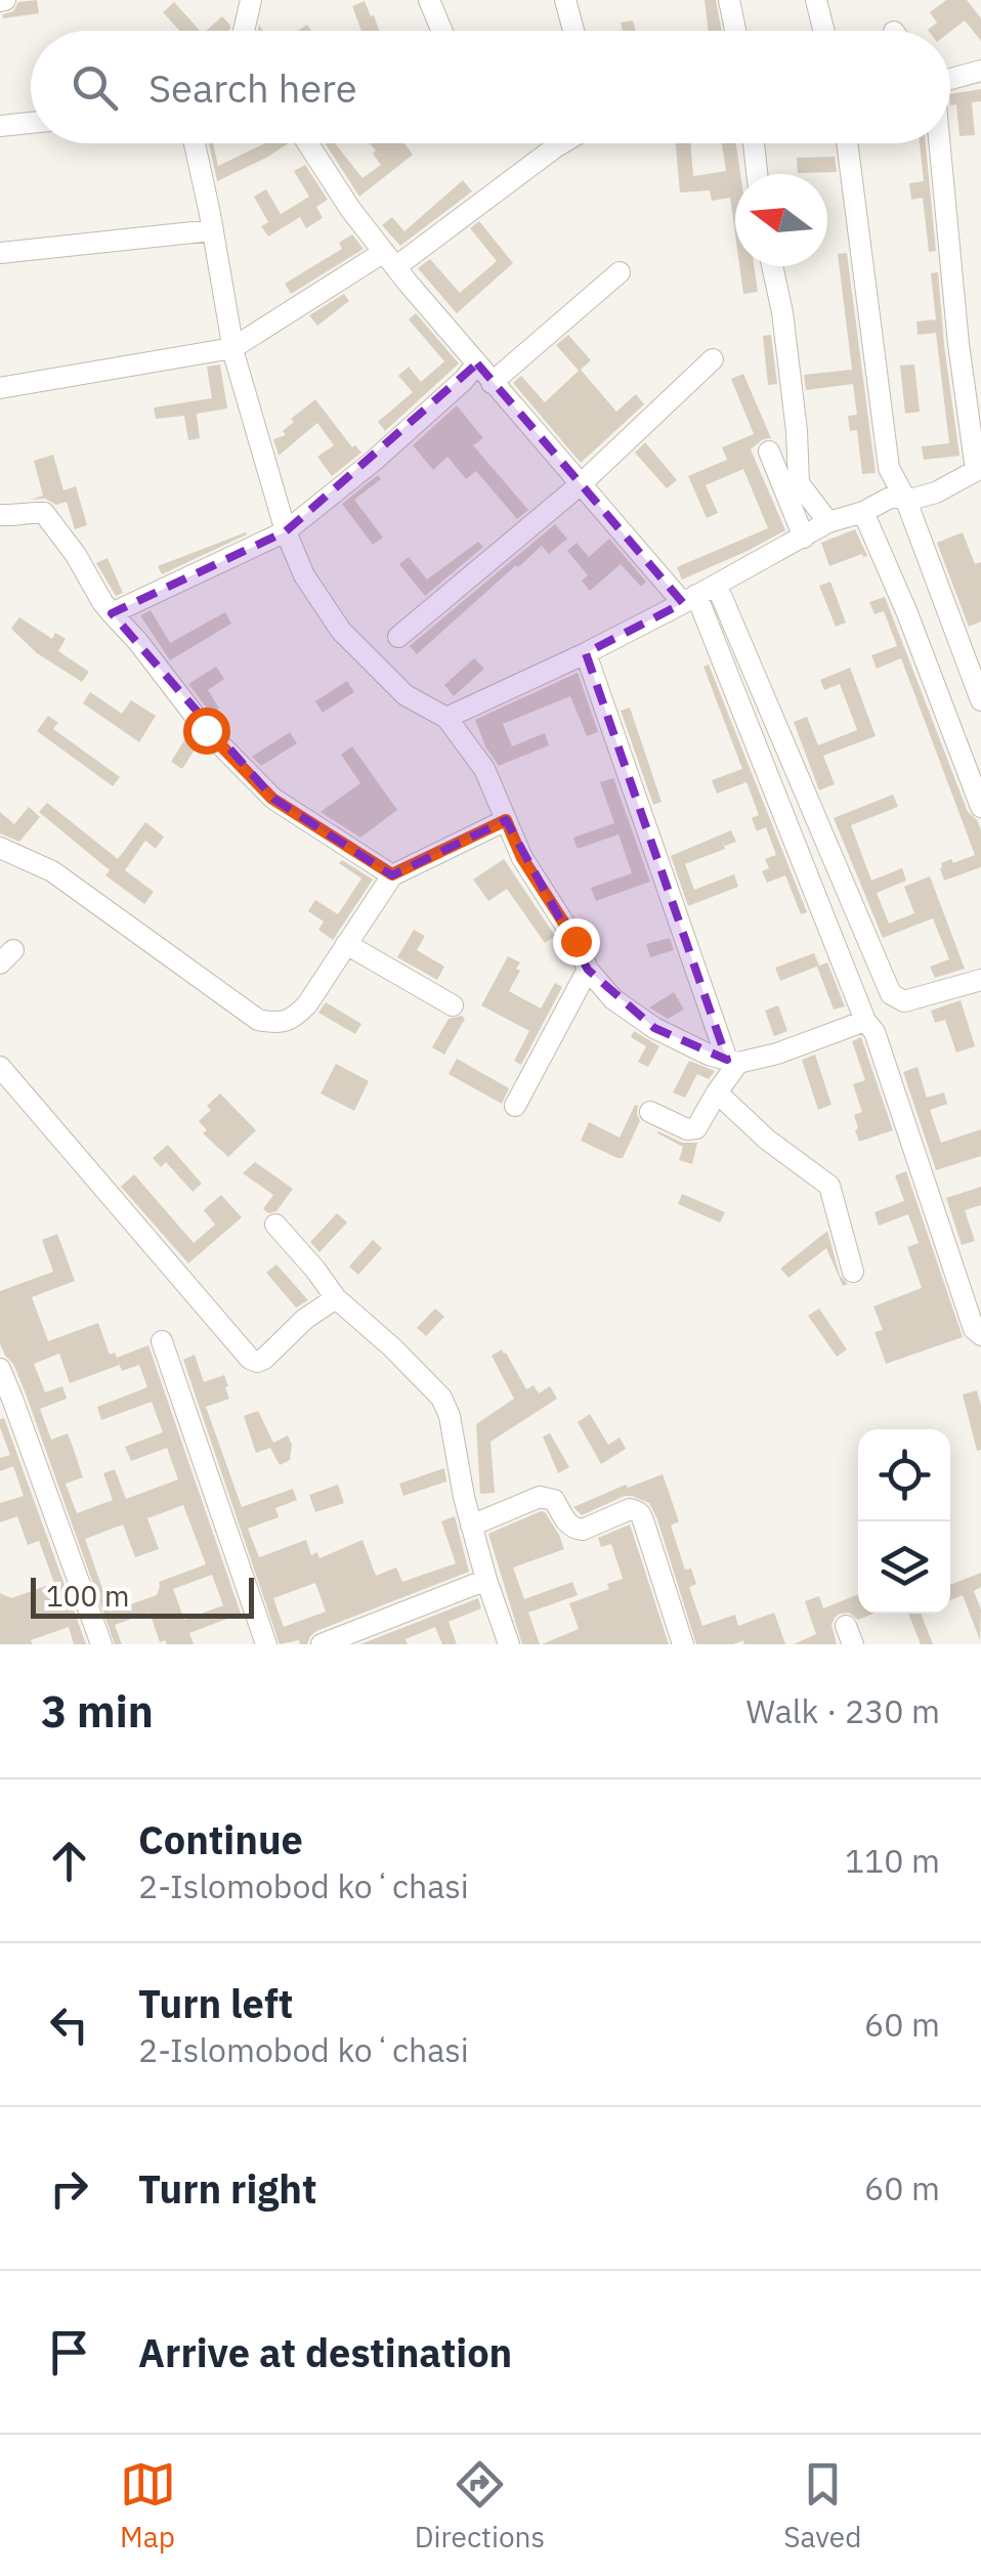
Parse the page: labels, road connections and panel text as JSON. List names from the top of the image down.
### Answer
{
  "scale_bar": "100 m",
  "north": "left",
  "page": {
    "search": "Search here",
    "scale": "100 m",
    "heading": ["3 min", "Walk · 230 m"],
    "list": [
      ["Continue", "2-Islomobod koʻchasi", "110 m"],
      ["Turn left", "2-Islomobod koʻchasi", "60 m"],
      ["Turn right", "60 m"],
      "Arrive at destination"
    ],
    "nav": ["Map", "Directions", "Saved"]
  }
}
